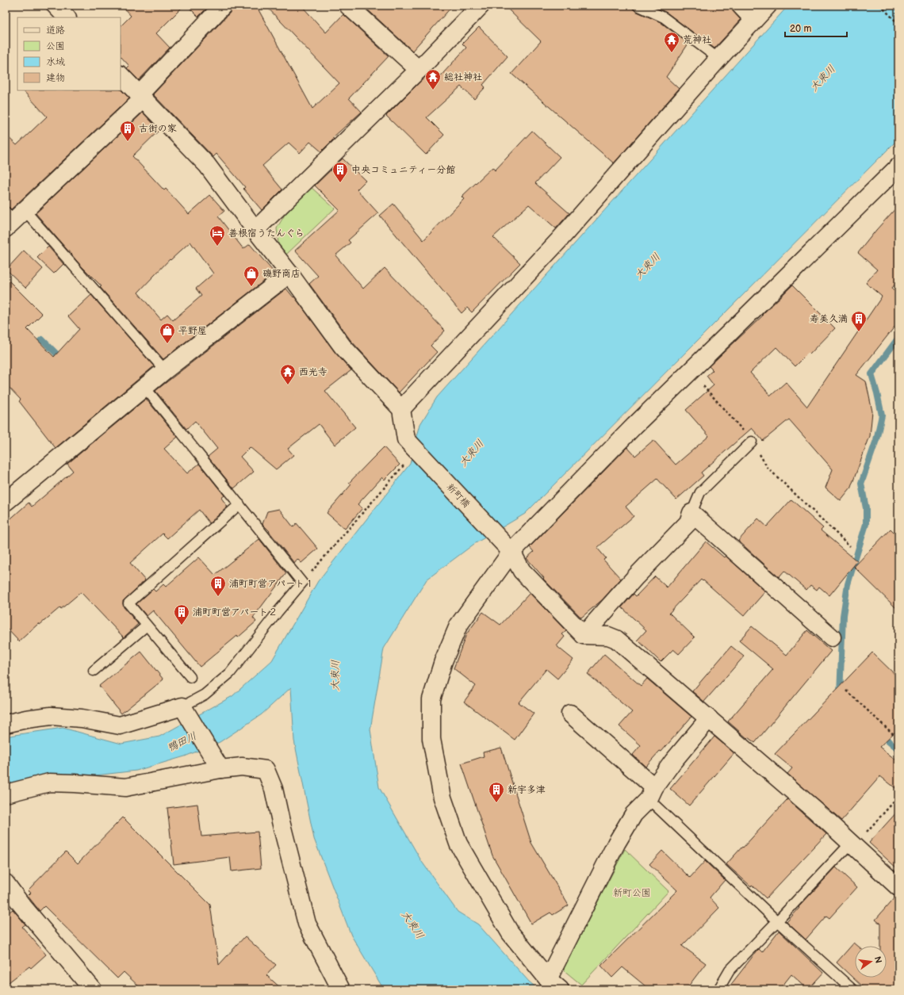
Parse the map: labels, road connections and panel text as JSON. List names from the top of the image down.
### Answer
{
  "streets": {
    "street": ["新町橋"]
  },
  "water": ["大束川", "鴨田川"],
  "parks": ["新町公園"],
  "places": {
    "temple": ["荒神社", "総社神社", "西光寺"],
    "building": [
      "古街の家",
      "中央コミュニティー分館",
      "寿美久満",
      "浦町町営アパート１",
      "浦町町営アパート２",
      "新宇多津"
    ],
    "hotel": ["善根宿うたんぐら"],
    "shop": ["磯野商店", "平野屋"]
  },
  "legend": [
    "道路",
    "公園",
    "水域",
    "建物"
  ],
  "scale_bar": "20 m",
  "north": "right"
}
